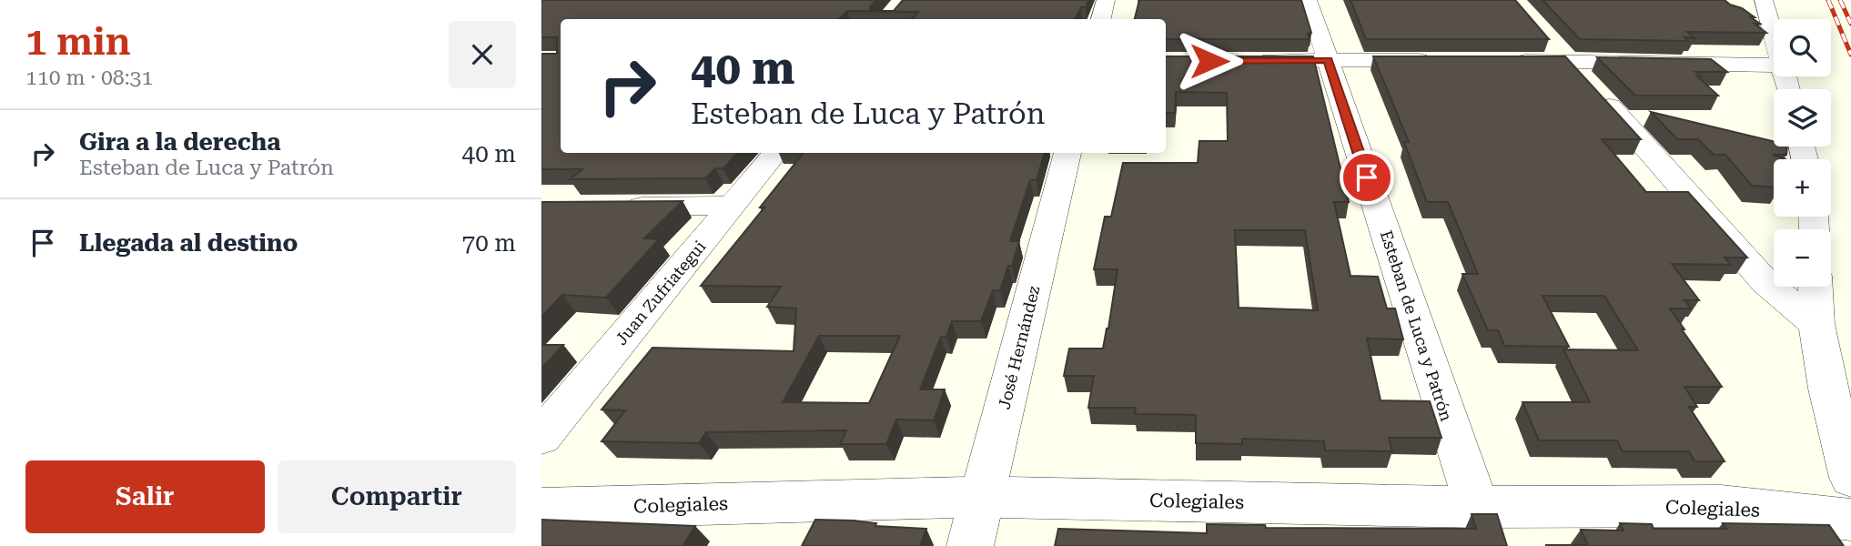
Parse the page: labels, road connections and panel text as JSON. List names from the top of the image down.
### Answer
{
  "streets": {
    "street": [
      "Juan Zufriategui",
      "Esteban de Luca y Patrón",
      "José Hernández",
      "Colegiales"
    ]
  },
  "crossings": [
    ["Esteban de Luca y Patrón", "Colegiales"],
    ["José Hernández", "Colegiales"]
  ],
  "page": {
    "heading": ["1 min", "110 m · 08:31"],
    "map_buttons": ["+", "−"],
    "turn": ["40 m", "Esteban de Luca y Patrón"],
    "list": [
      {
        "name": "Gira a la derecha",
        "note": "Esteban de Luca y Patrón",
        "value": "40 m"
      },
      {
        "name": "Llegada al destino",
        "value": "70 m"
      }
    ],
    "buttons": ["Salir", "Compartir"]
  }
}
